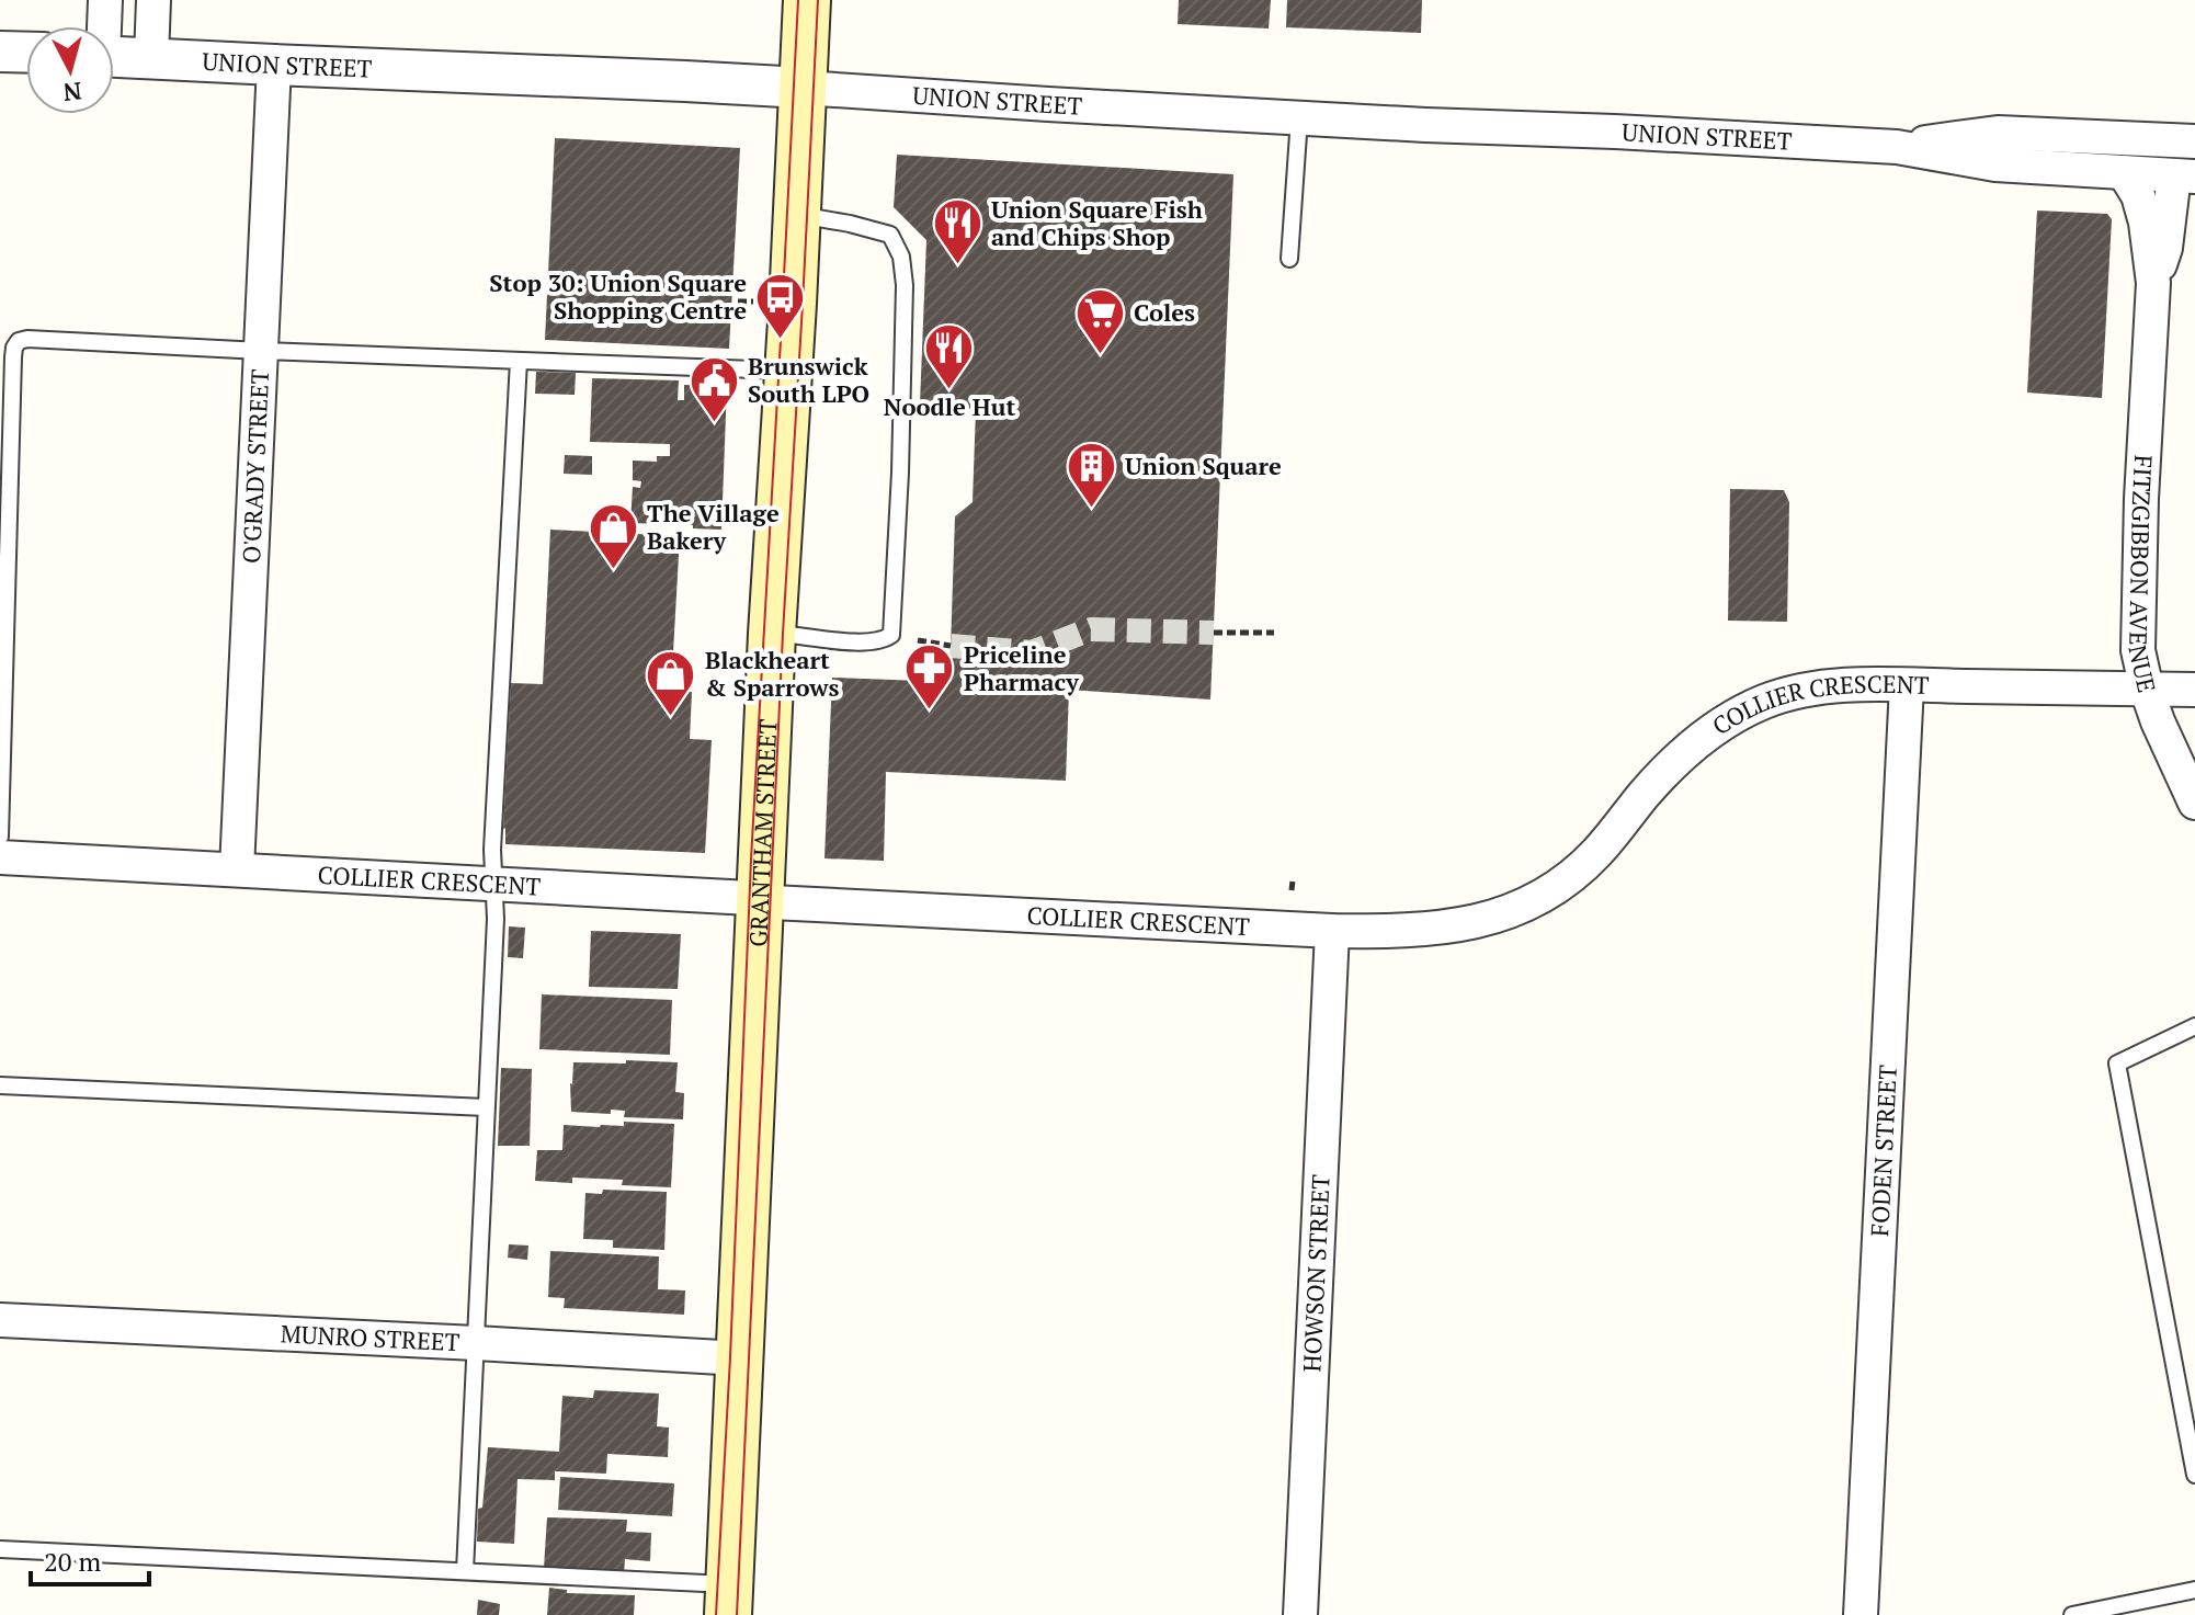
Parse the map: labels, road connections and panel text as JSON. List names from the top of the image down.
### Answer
{
  "streets": {
    "main road": ["GRANTHAM STREET"],
    "street": [
      "UNION STREET",
      "O'GRADY STREET",
      "FITZGIBBON AVENUE",
      "COLLIER CRESCENT",
      "FODEN STREET",
      "HOWSON STREET",
      "MUNRO STREET"
    ]
  },
  "crossings": [
    ["UNION STREET", "O'GRADY STREET"],
    ["UNION STREET", "FITZGIBBON AVENUE"],
    ["UNION STREET", "GRANTHAM STREET"],
    ["O'GRADY STREET", "COLLIER CRESCENT"],
    ["FITZGIBBON AVENUE", "COLLIER CRESCENT"],
    ["COLLIER CRESCENT", "GRANTHAM STREET"],
    ["COLLIER CRESCENT", "FODEN STREET"],
    ["COLLIER CRESCENT", "HOWSON STREET"],
    ["GRANTHAM STREET", "MUNRO STREET"]
  ],
  "places": {
    "restaurant": ["Union Square Fish and Chips Shop", "Noodle Hut"],
    "bus stop": ["Stop 30: Union Square Shopping Centre"],
    "supermarket": ["Coles"],
    "public building": ["Brunswick South LPO"],
    "building": ["Union Square"],
    "shop": ["The Village Bakery", "Blackheart & Sparrows"],
    "pharmacy": ["Priceline Pharmacy"]
  },
  "scale_bar": "20 m",
  "north": "bottom"
}
